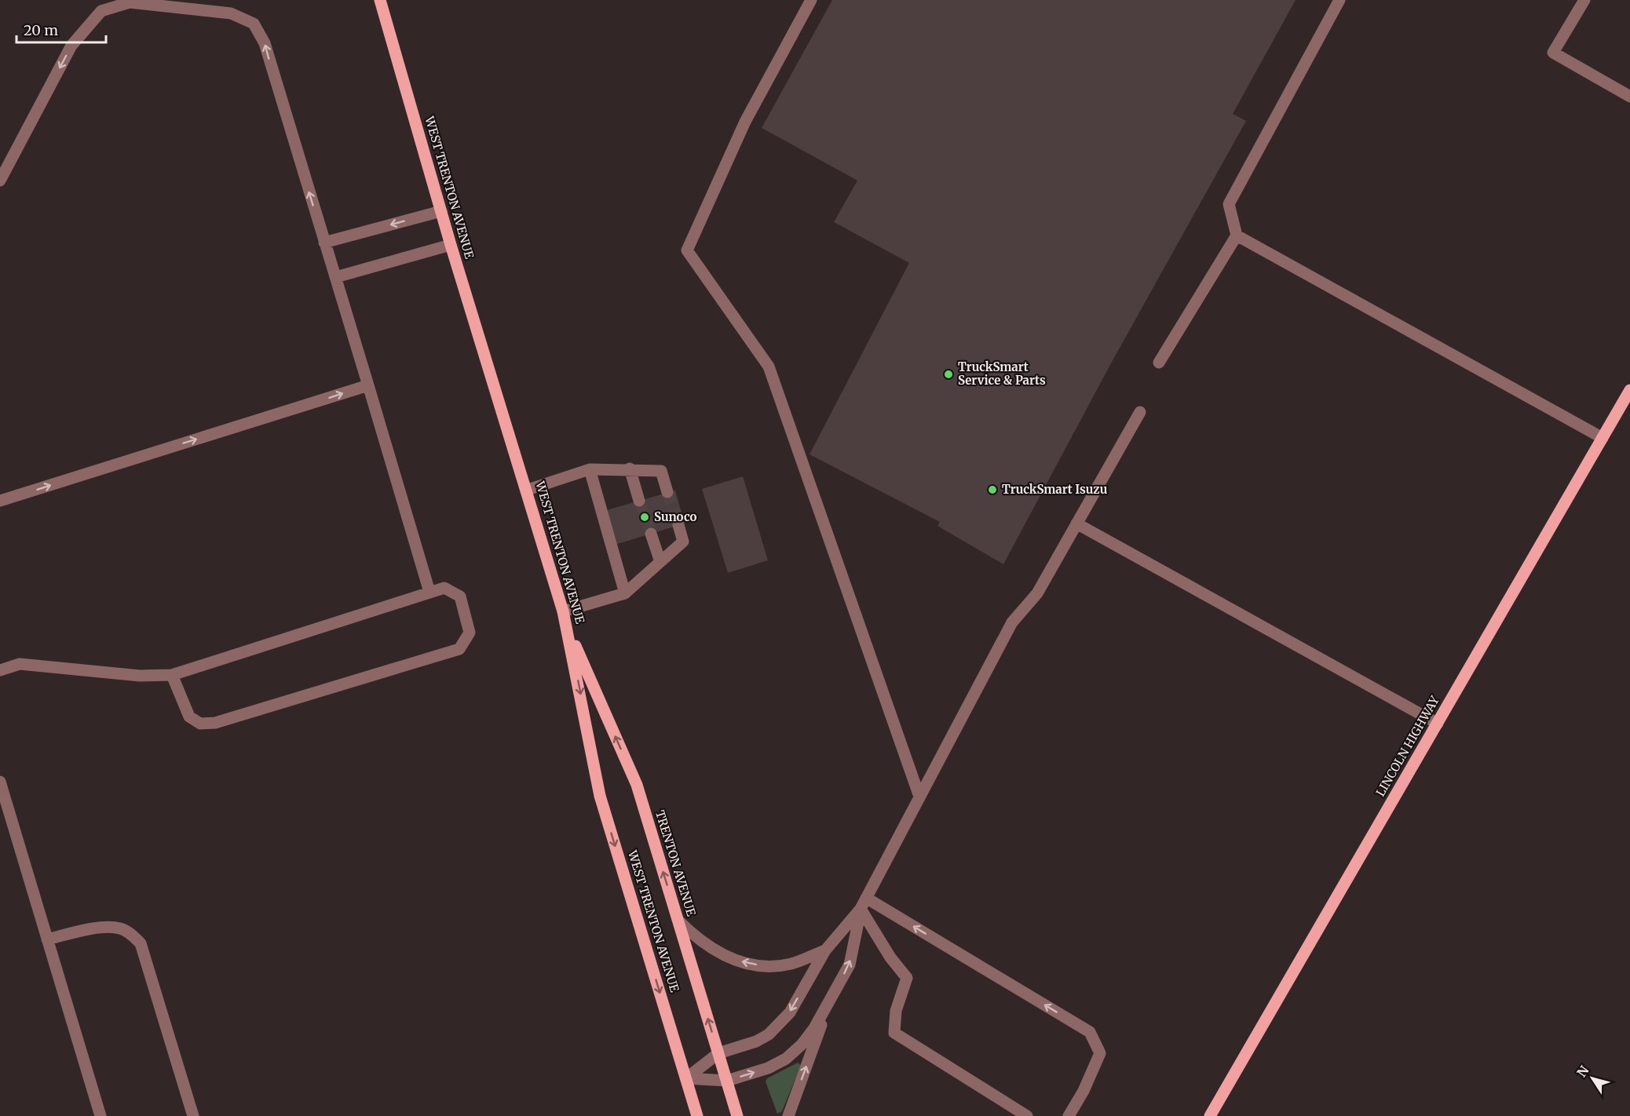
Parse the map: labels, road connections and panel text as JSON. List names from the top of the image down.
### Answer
{
  "streets": {
    "main road": ["WEST TRENTON AVENUE", "LINCOLN HIGHWAY", "TRENTON AVENUE"]
  },
  "crossings": [
    ["WEST TRENTON AVENUE", "TRENTON AVENUE"]
  ],
  "one_way": ["WEST TRENTON AVENUE", "TRENTON AVENUE"],
  "places": ["TruckSmart Service & Parts", "TruckSmart Isuzu", "Sunoco"],
  "scale_bar": "20 m",
  "north": "top left"
}
